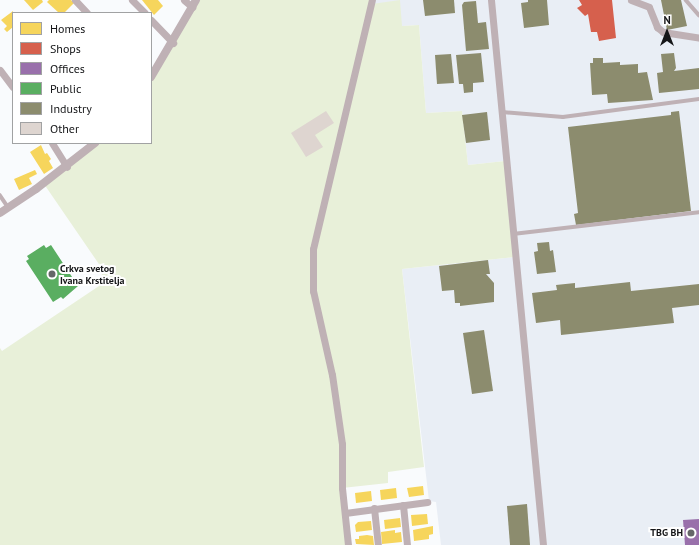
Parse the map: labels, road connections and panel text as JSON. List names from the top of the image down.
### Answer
{
  "places": ["Crkva svetog Ivana Krstitelja", "TBG BH"],
  "legend": [
    "Homes",
    "Shops",
    "Offices",
    "Public",
    "Industry",
    "Other"
  ],
  "north": "top"
}
